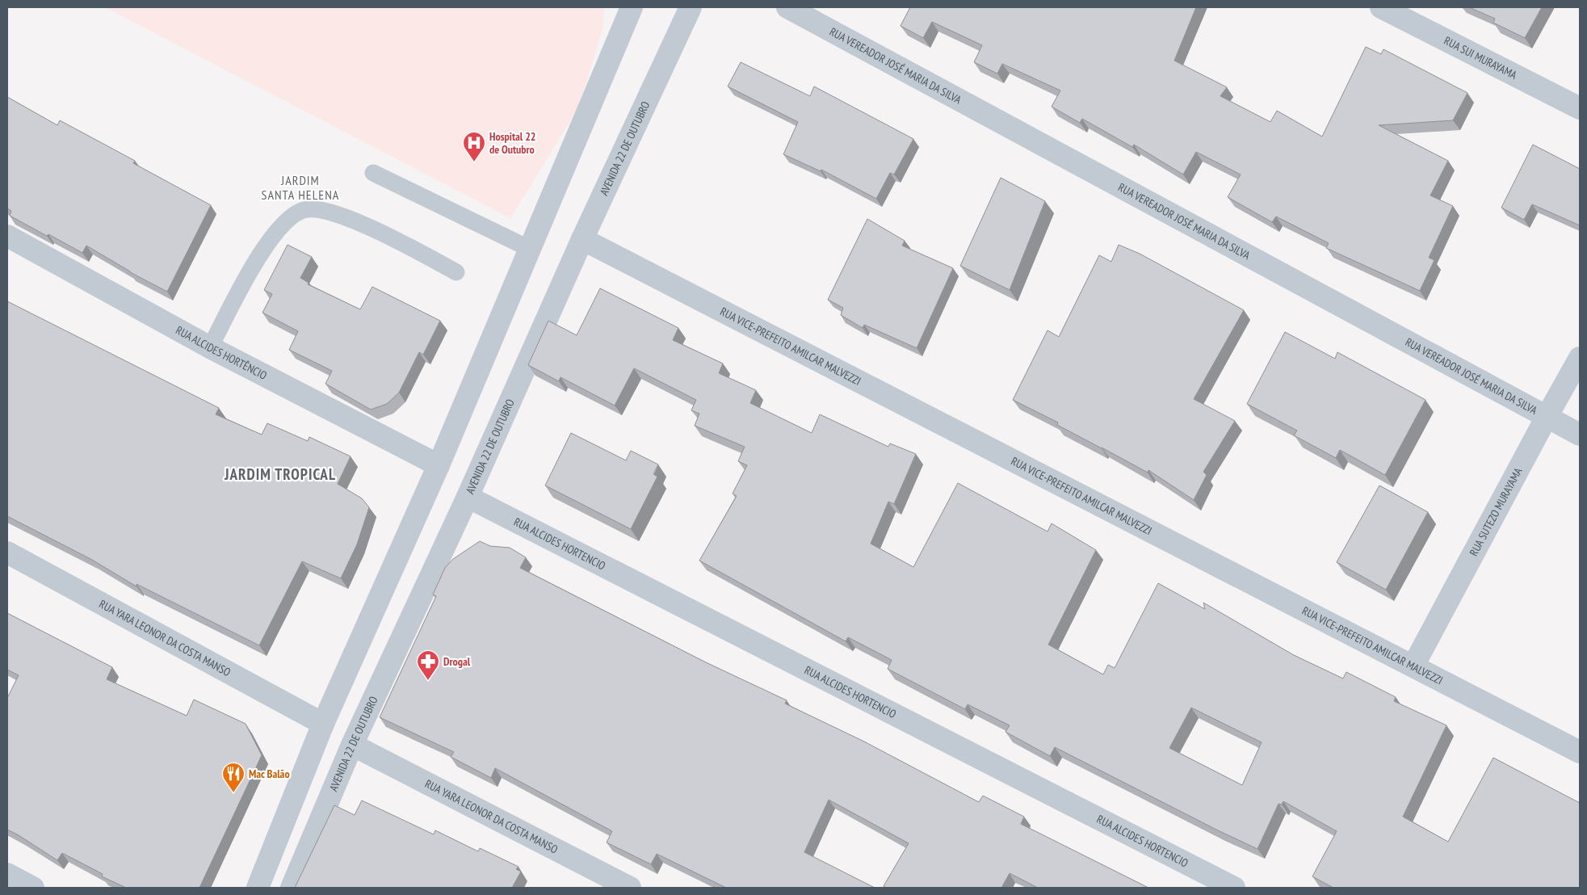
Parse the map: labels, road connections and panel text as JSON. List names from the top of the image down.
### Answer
{
  "streets": {
    "street": [
      "RUA SUI MURAYAMA",
      "RUA VEREADOR JOSÉ MARIA DA SILVA",
      "AVENIDA 22 DE OUTUBRO",
      "RUA VICE-PREFEITO AMILCAR MALVEZZI",
      "RUA ALCIDES HORTÊNCIO",
      "RUA SUTEZO MURAYAMA",
      "RUA ALCIDES HORTENCIO",
      "RUA YARA LEONOR DA COSTA MANSO"
    ]
  },
  "crossings": [
    ["RUA VEREADOR JOSÉ MARIA DA SILVA", "RUA SUTEZO MURAYAMA"],
    ["AVENIDA 22 DE OUTUBRO", "RUA VICE-PREFEITO AMILCAR MALVEZZI"],
    ["AVENIDA 22 DE OUTUBRO", "RUA ALCIDES HORTENCIO"],
    ["AVENIDA 22 DE OUTUBRO", "RUA YARA LEONOR DA COSTA MANSO"],
    ["RUA VICE-PREFEITO AMILCAR MALVEZZI", "RUA SUTEZO MURAYAMA"]
  ],
  "districts": ["JARDIM SANTA HELENA", "JARDIM TROPICAL"],
  "places": {
    "hospital": ["Hospital 22 de Outubro"],
    "pharmacy": ["Drogal"],
    "restaurant": ["Mac Balão"]
  }
}
